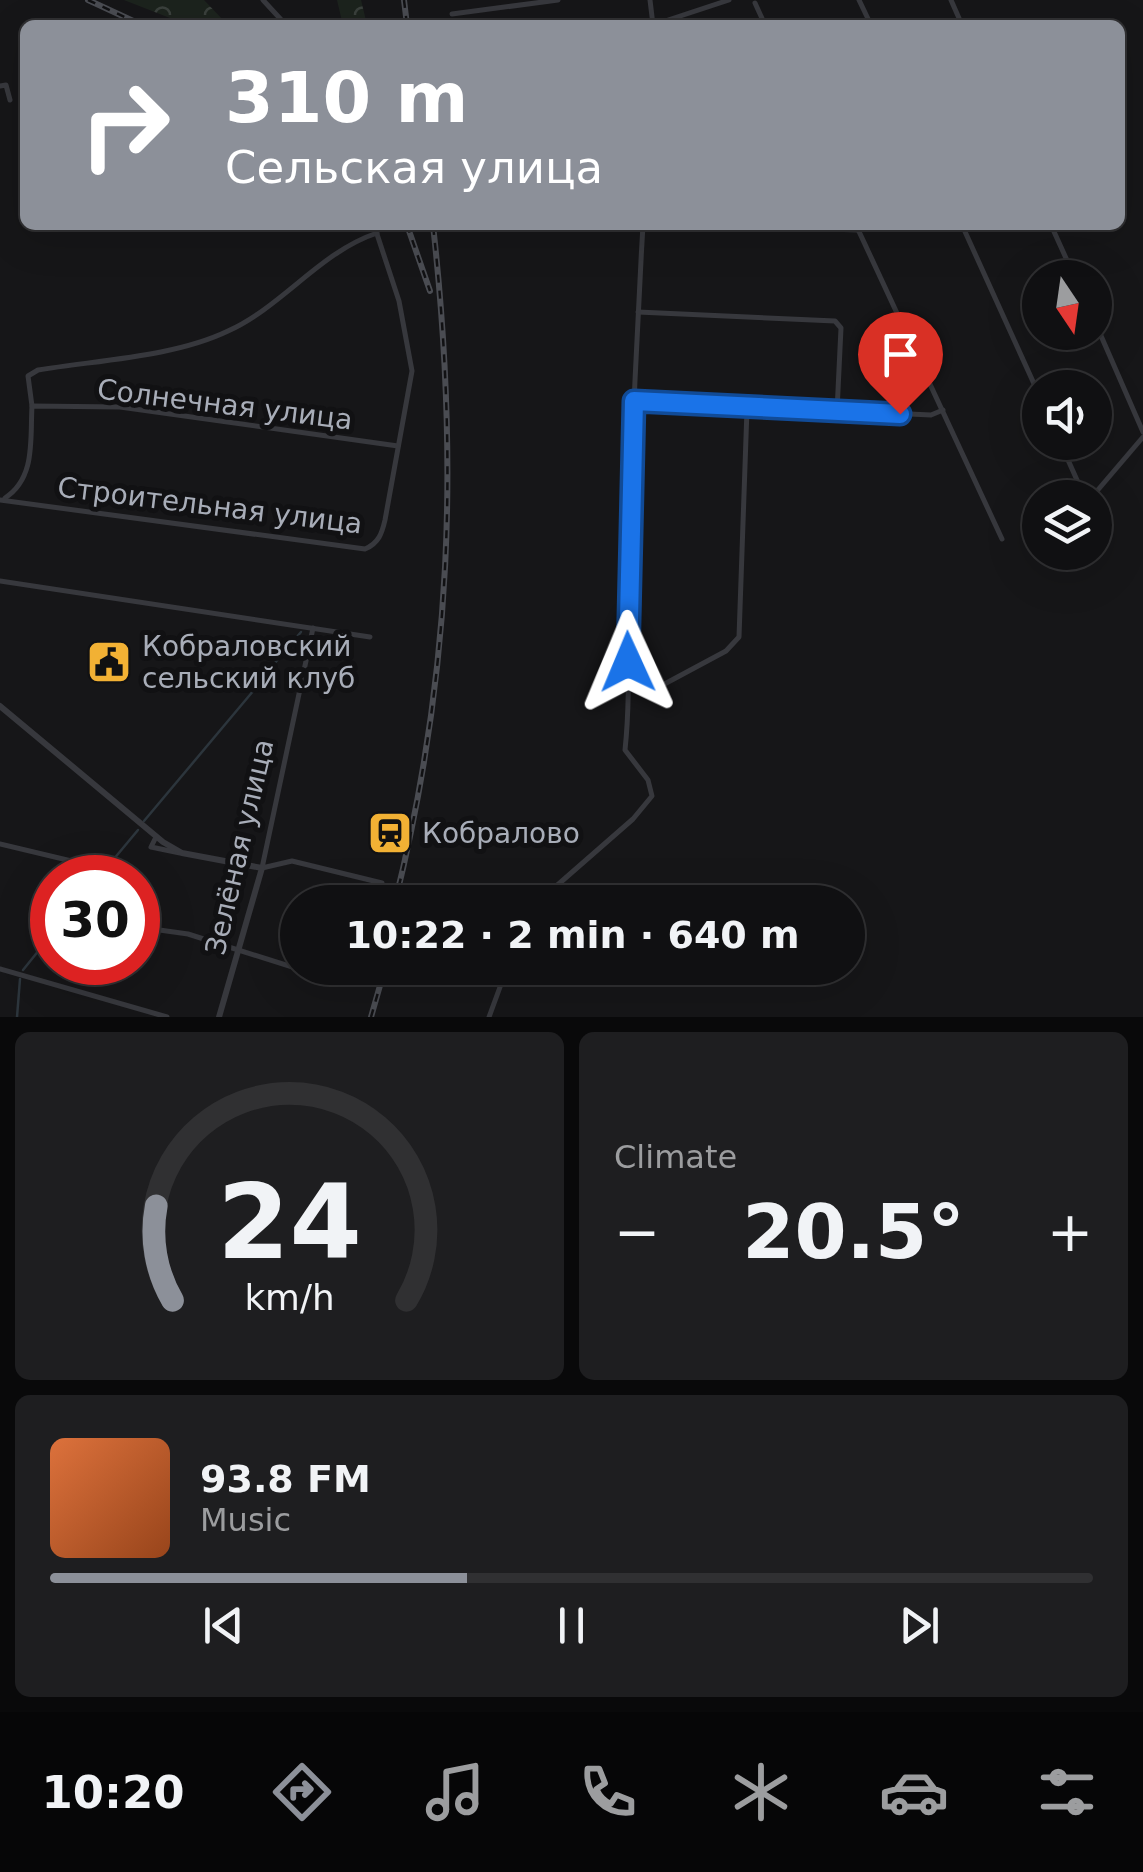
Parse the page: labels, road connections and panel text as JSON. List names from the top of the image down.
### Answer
{
  "streets": {
    "street": ["Солнечная улица", "Строительная улица", "Зелёная улица"]
  },
  "crossings": [
    ["Солнечная улица", "Строительная улица"]
  ],
  "places": {
    "public building": ["Кобраловский сельский клуб"],
    "station": ["Кобралово"]
  },
  "north": "bottom",
  "page": {
    "turn": ["310 m", "Сельская улица"],
    "limit": "30",
    "trip": "10:22 · 2 min · 640 m",
    "tile": "Climate",
    "heat": ["−", "20.5°", "+"],
    "song": ["93.8 FM", "Music"],
    "tabs": "10:20",
    "gauge": ["24", "km/h"]
  }
}
